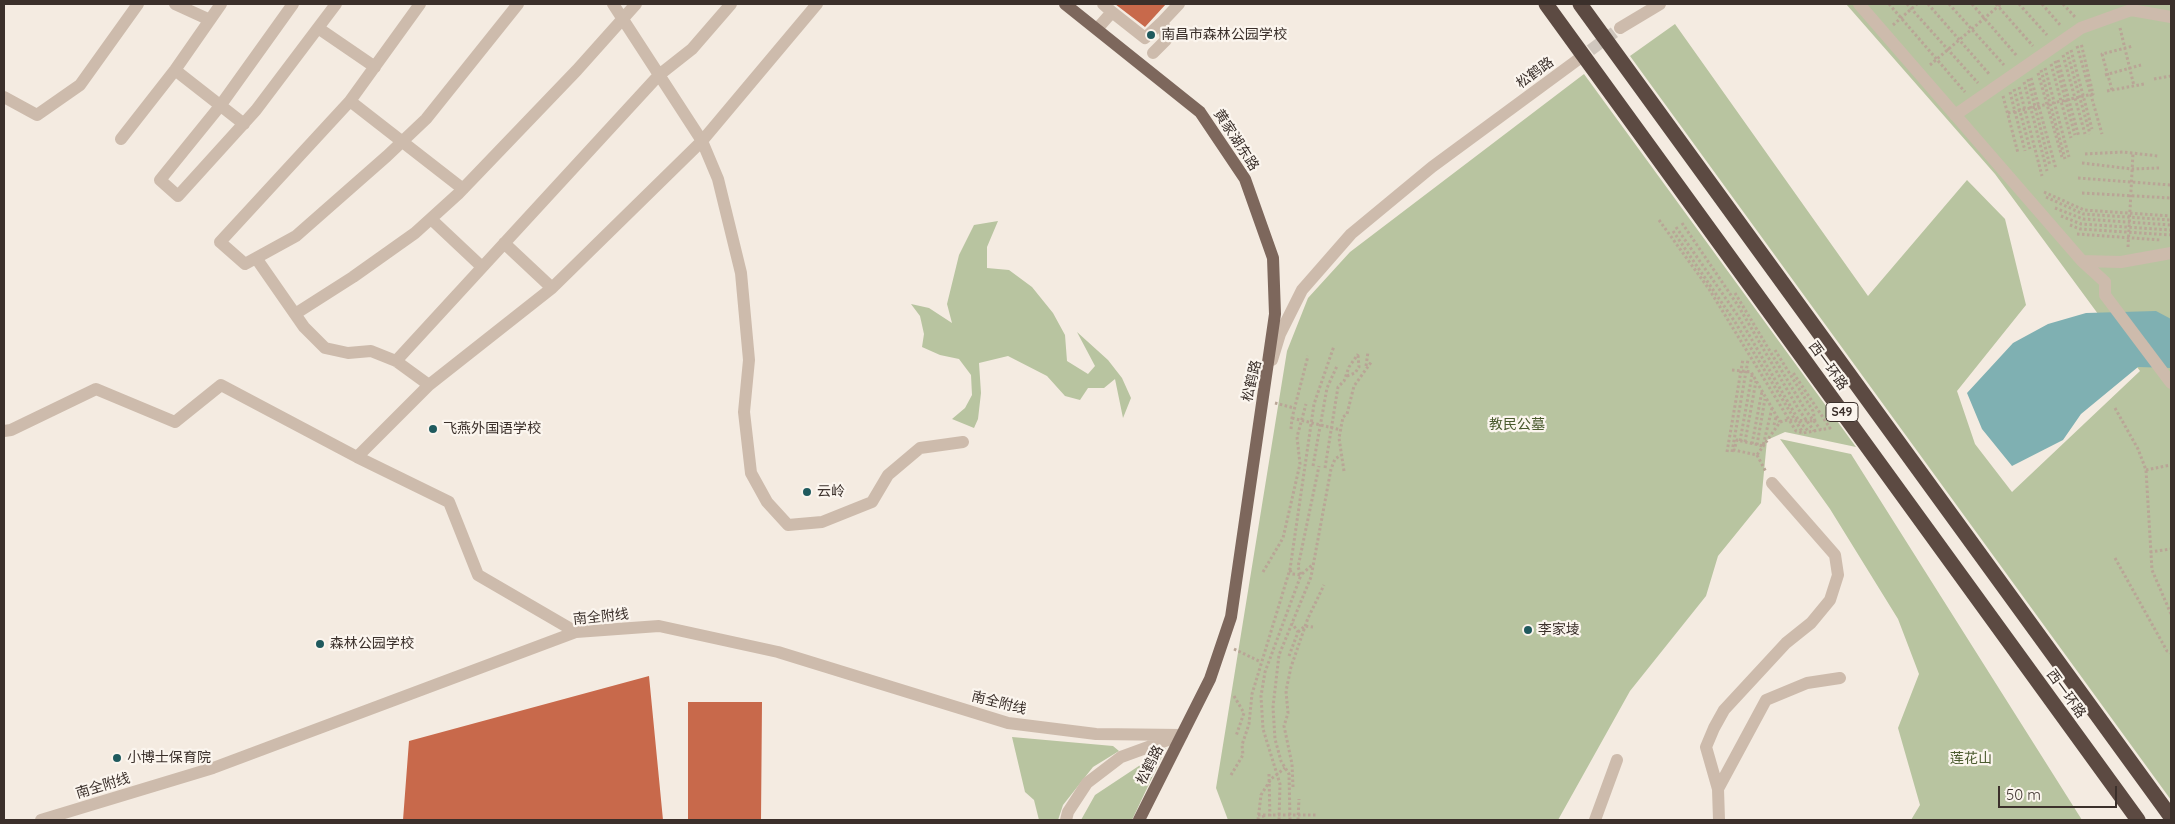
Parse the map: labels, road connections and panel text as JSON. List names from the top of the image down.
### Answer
{
  "streets": {
    "highway": ["西一环路", "S49"],
    "main road": ["松鹤路", "黄家湖东路"],
    "street": ["南全附线"]
  },
  "crossings": [
    ["松鹤路", "黄家湖东路"],
    ["松鹤路", "南全附线"]
  ],
  "parks": ["教民公墓", "莲花山"],
  "places": [
    "南昌市森林公园学校",
    "飞燕外国语学校",
    "云岭",
    "李家堎",
    "森林公园学校",
    "小博士保育院"
  ],
  "scale_bar": "50 m"
}
